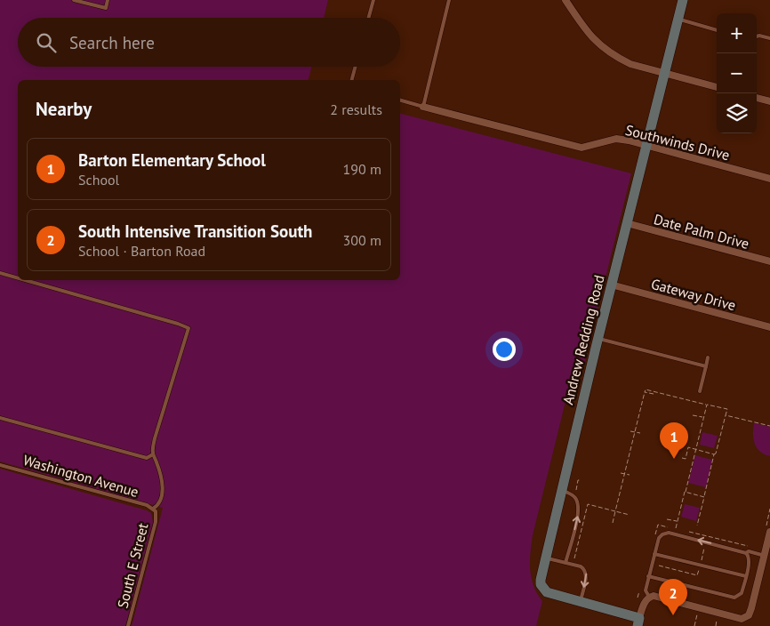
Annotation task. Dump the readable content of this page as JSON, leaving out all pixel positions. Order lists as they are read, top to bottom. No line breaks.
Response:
{"streets":{"street":["Southwinds Drive","Date Palm Drive","Gateway Drive","Andrew Redding Road"],"lane":["Washington Avenue","South E Street"]},"crossings":[["Southwinds Drive","Andrew Redding Road"],["Date Palm Drive","Andrew Redding Road"],["Gateway Drive","Andrew Redding Road"],["Washington Avenue","South E Street"]],"page":{"map_buttons":["+","−"],"search":"Search here","heading":["Nearby","2 results"],"list":[{"mark":"1","name":"Barton Elementary School","note":"School","value":"190 m"},{"mark":"2","name":"South Intensive Transition South","note":"School · Barton Road","value":"300 m"}],"pins":["1","2"]}}
